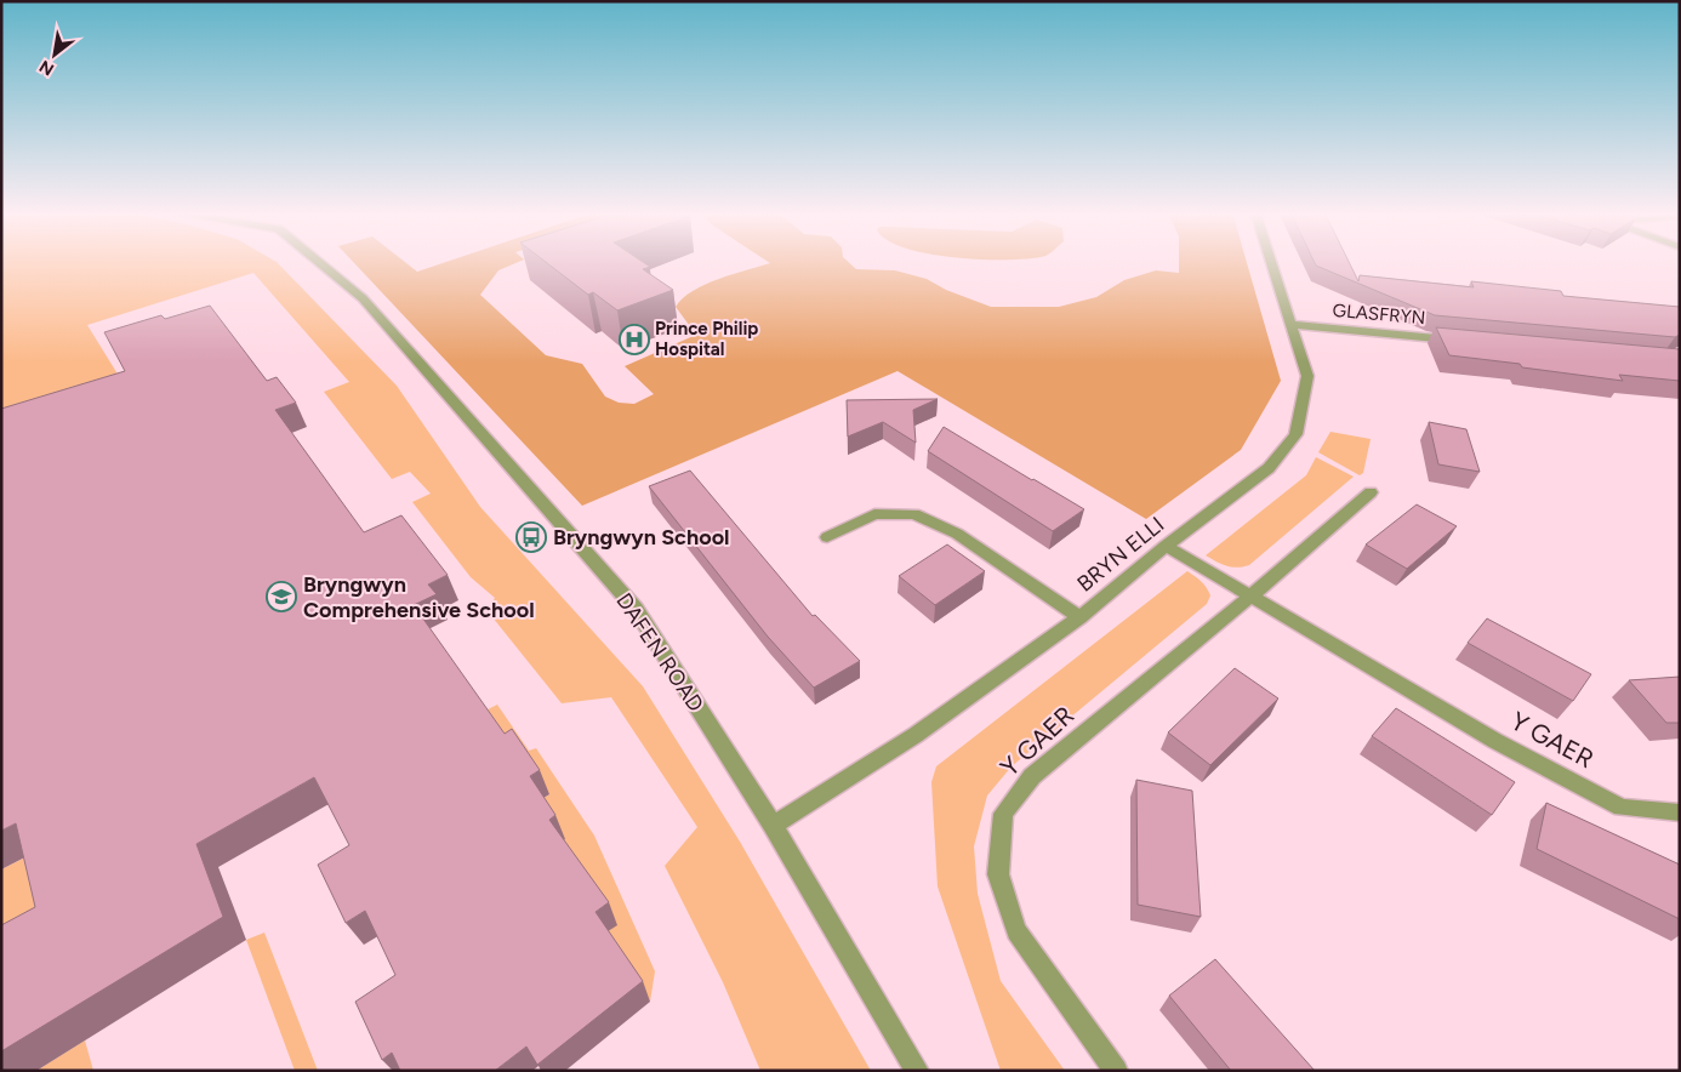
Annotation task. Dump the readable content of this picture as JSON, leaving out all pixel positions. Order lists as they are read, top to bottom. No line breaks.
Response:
{"streets":{"street":["GLASFRYN","BRYN ELLI","DAFEN ROAD","Y GAER"]},"crossings":[["GLASFRYN","BRYN ELLI"],["BRYN ELLI","DAFEN ROAD"],["BRYN ELLI","Y GAER"]],"places":{"hospital":["Prince Philip Hospital"],"bus stop":["Bryngwyn School"],"school or university":["Bryngwyn Comprehensive School"]},"north":"bottom left"}
